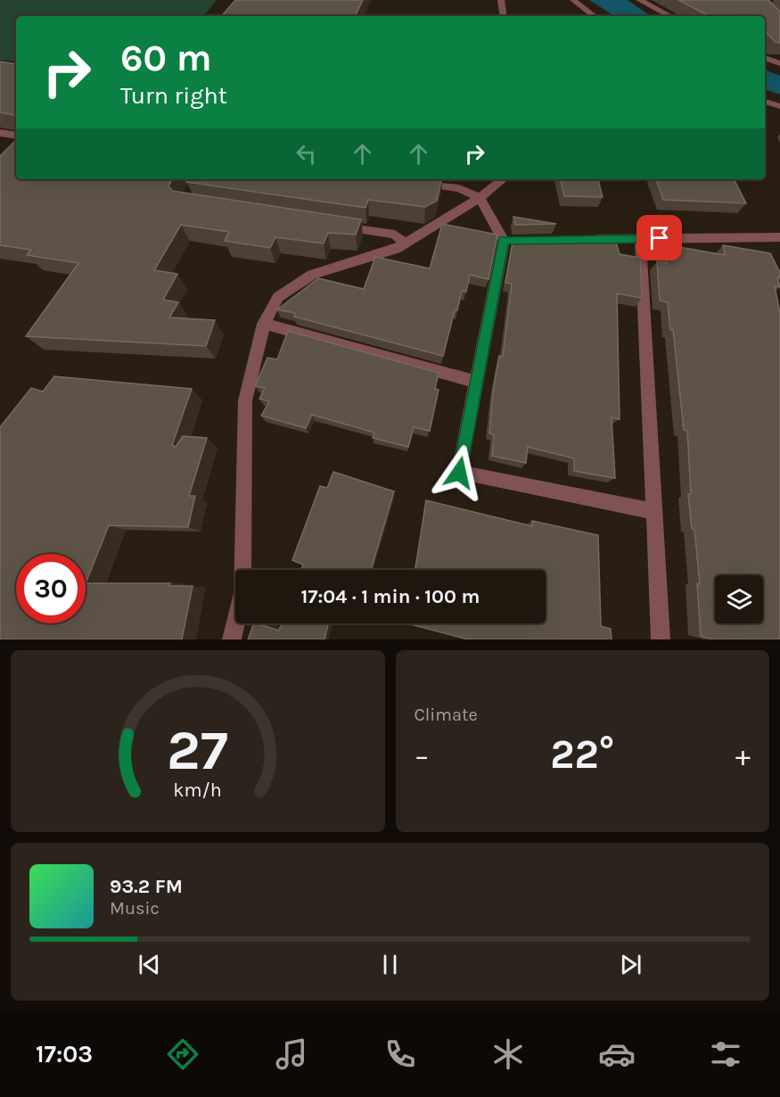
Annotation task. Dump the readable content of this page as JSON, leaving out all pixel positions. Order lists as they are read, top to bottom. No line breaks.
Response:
{"page":{"turn":["60 m","Turn right"],"limit":"30","trip":"17:04 · 1 min · 100 m","tile":"Climate","heat":["−","22°","+"],"song":["93.2 FM","Music"],"tabs":"17:03","gauge":["27","km/h"]}}
